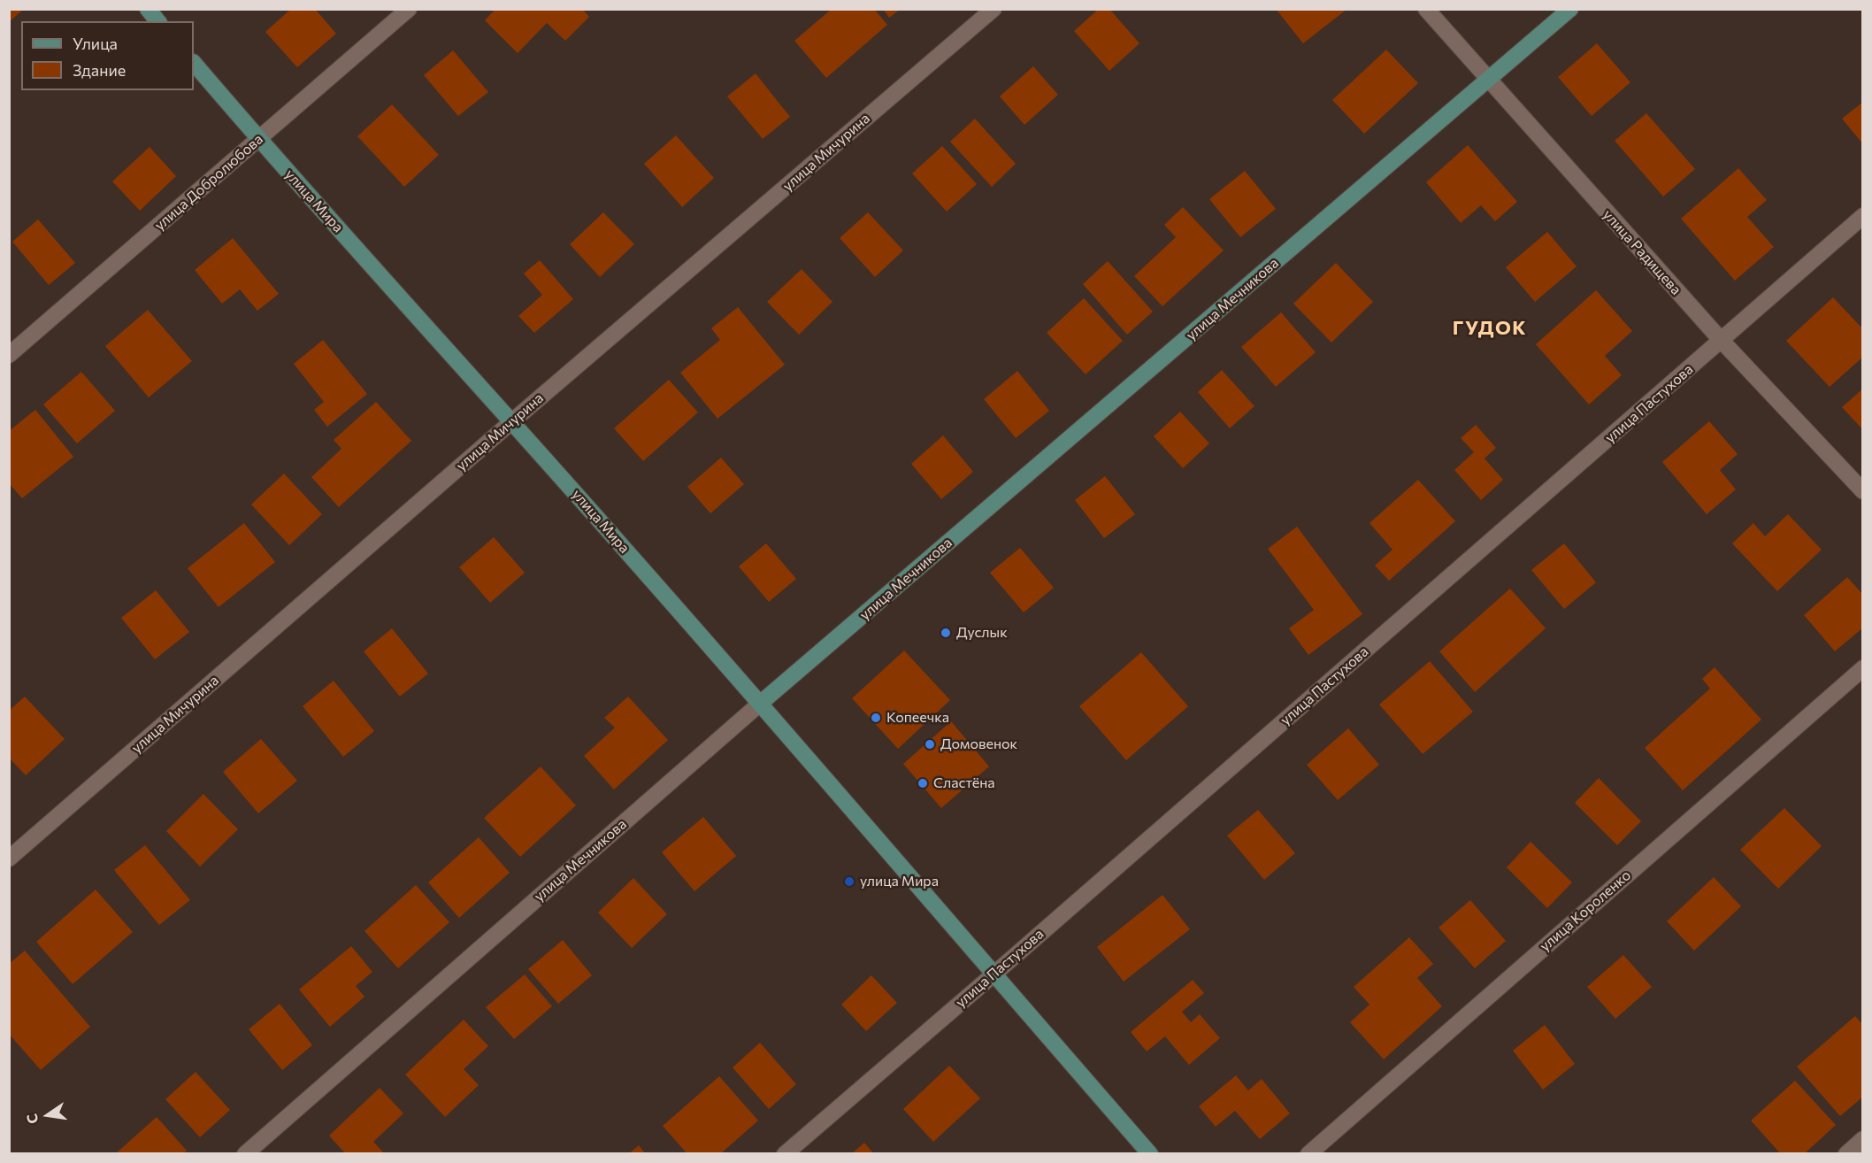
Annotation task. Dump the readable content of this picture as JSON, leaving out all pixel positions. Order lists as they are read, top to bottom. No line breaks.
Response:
{"streets":{"main road":["улица Мира","улица Мечникова"],"street":["улица Мичурина","улица Добролюбова","улица Радищева","улица Пастухова","улица Короленко"]},"crossings":[["улица Мичурина","улица Мира"],["улица Добролюбова","улица Мира"],["улица Мира","улица Мечникова"],["улица Мира","улица Пастухова"],["улица Радищева","улица Мечникова"],["улица Радищева","улица Пастухова"]],"districts":["ГУДОК"],"places":["Дуслык","Копеечка","Домовенок","Сластёна","улица Мира"],"legend":["Улица","Здание"],"north":"left"}
